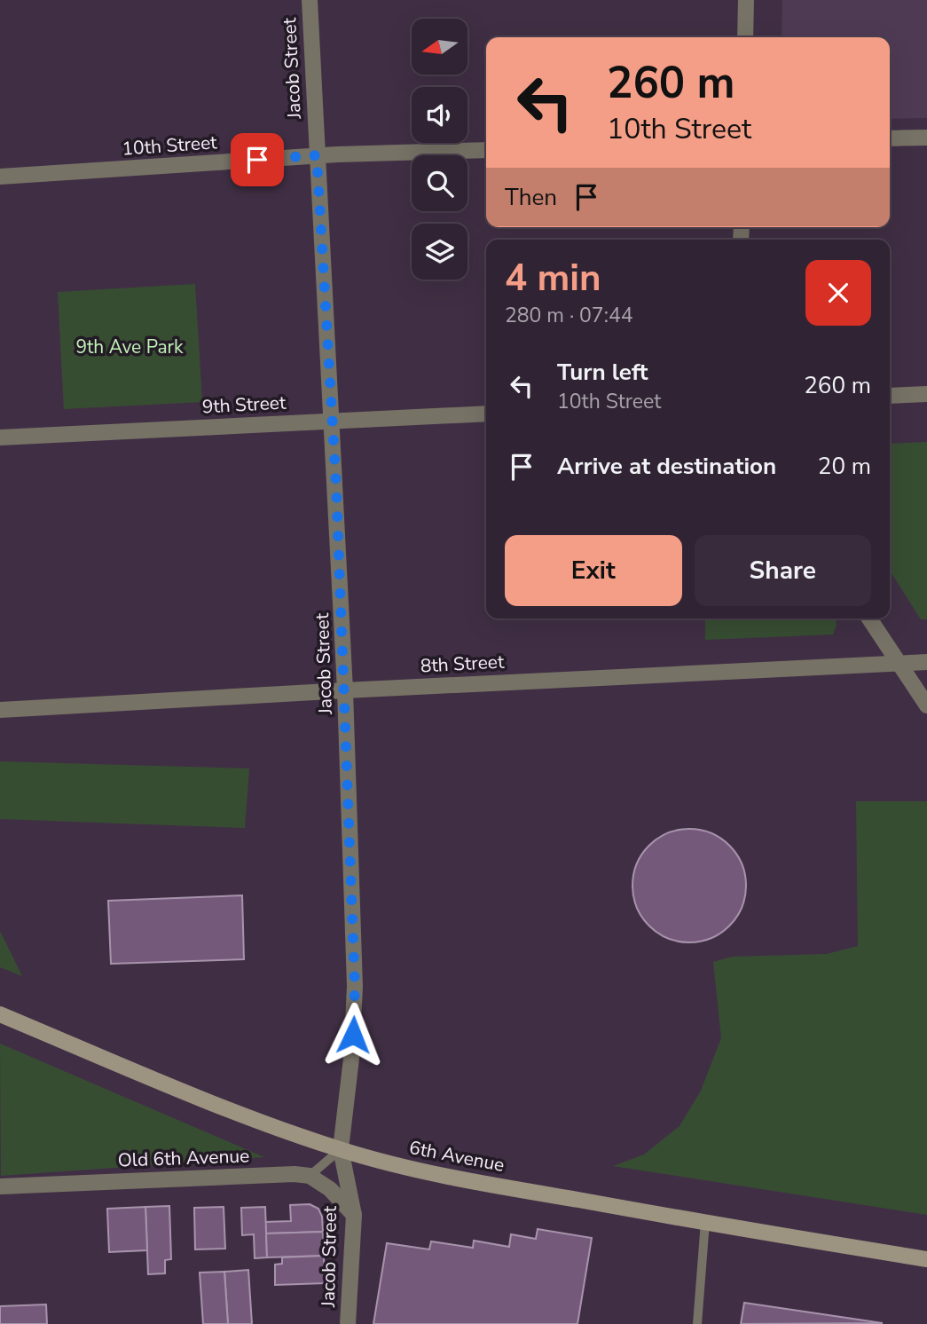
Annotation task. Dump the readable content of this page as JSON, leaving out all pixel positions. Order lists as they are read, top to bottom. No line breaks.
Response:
{"streets":{"main road":["6th Avenue"],"street":["Jacob Street","10th Street","9th Street","8th Street","Old 6th Avenue"]},"crossings":[["Jacob Street","10th Street"],["Jacob Street","9th Street"],["Jacob Street","8th Street"],["Jacob Street","6th Avenue"]],"parks":["9th Ave Park"],"north":"left","page":{"turn":["260 m","10th Street"],"then":"Then","heading":["4 min","280 m · 07:44"],"list":[{"name":"Turn left","note":"10th Street","value":"260 m"},{"name":"Arrive at destination","value":"20 m"}],"buttons":["Exit","Share"]}}
